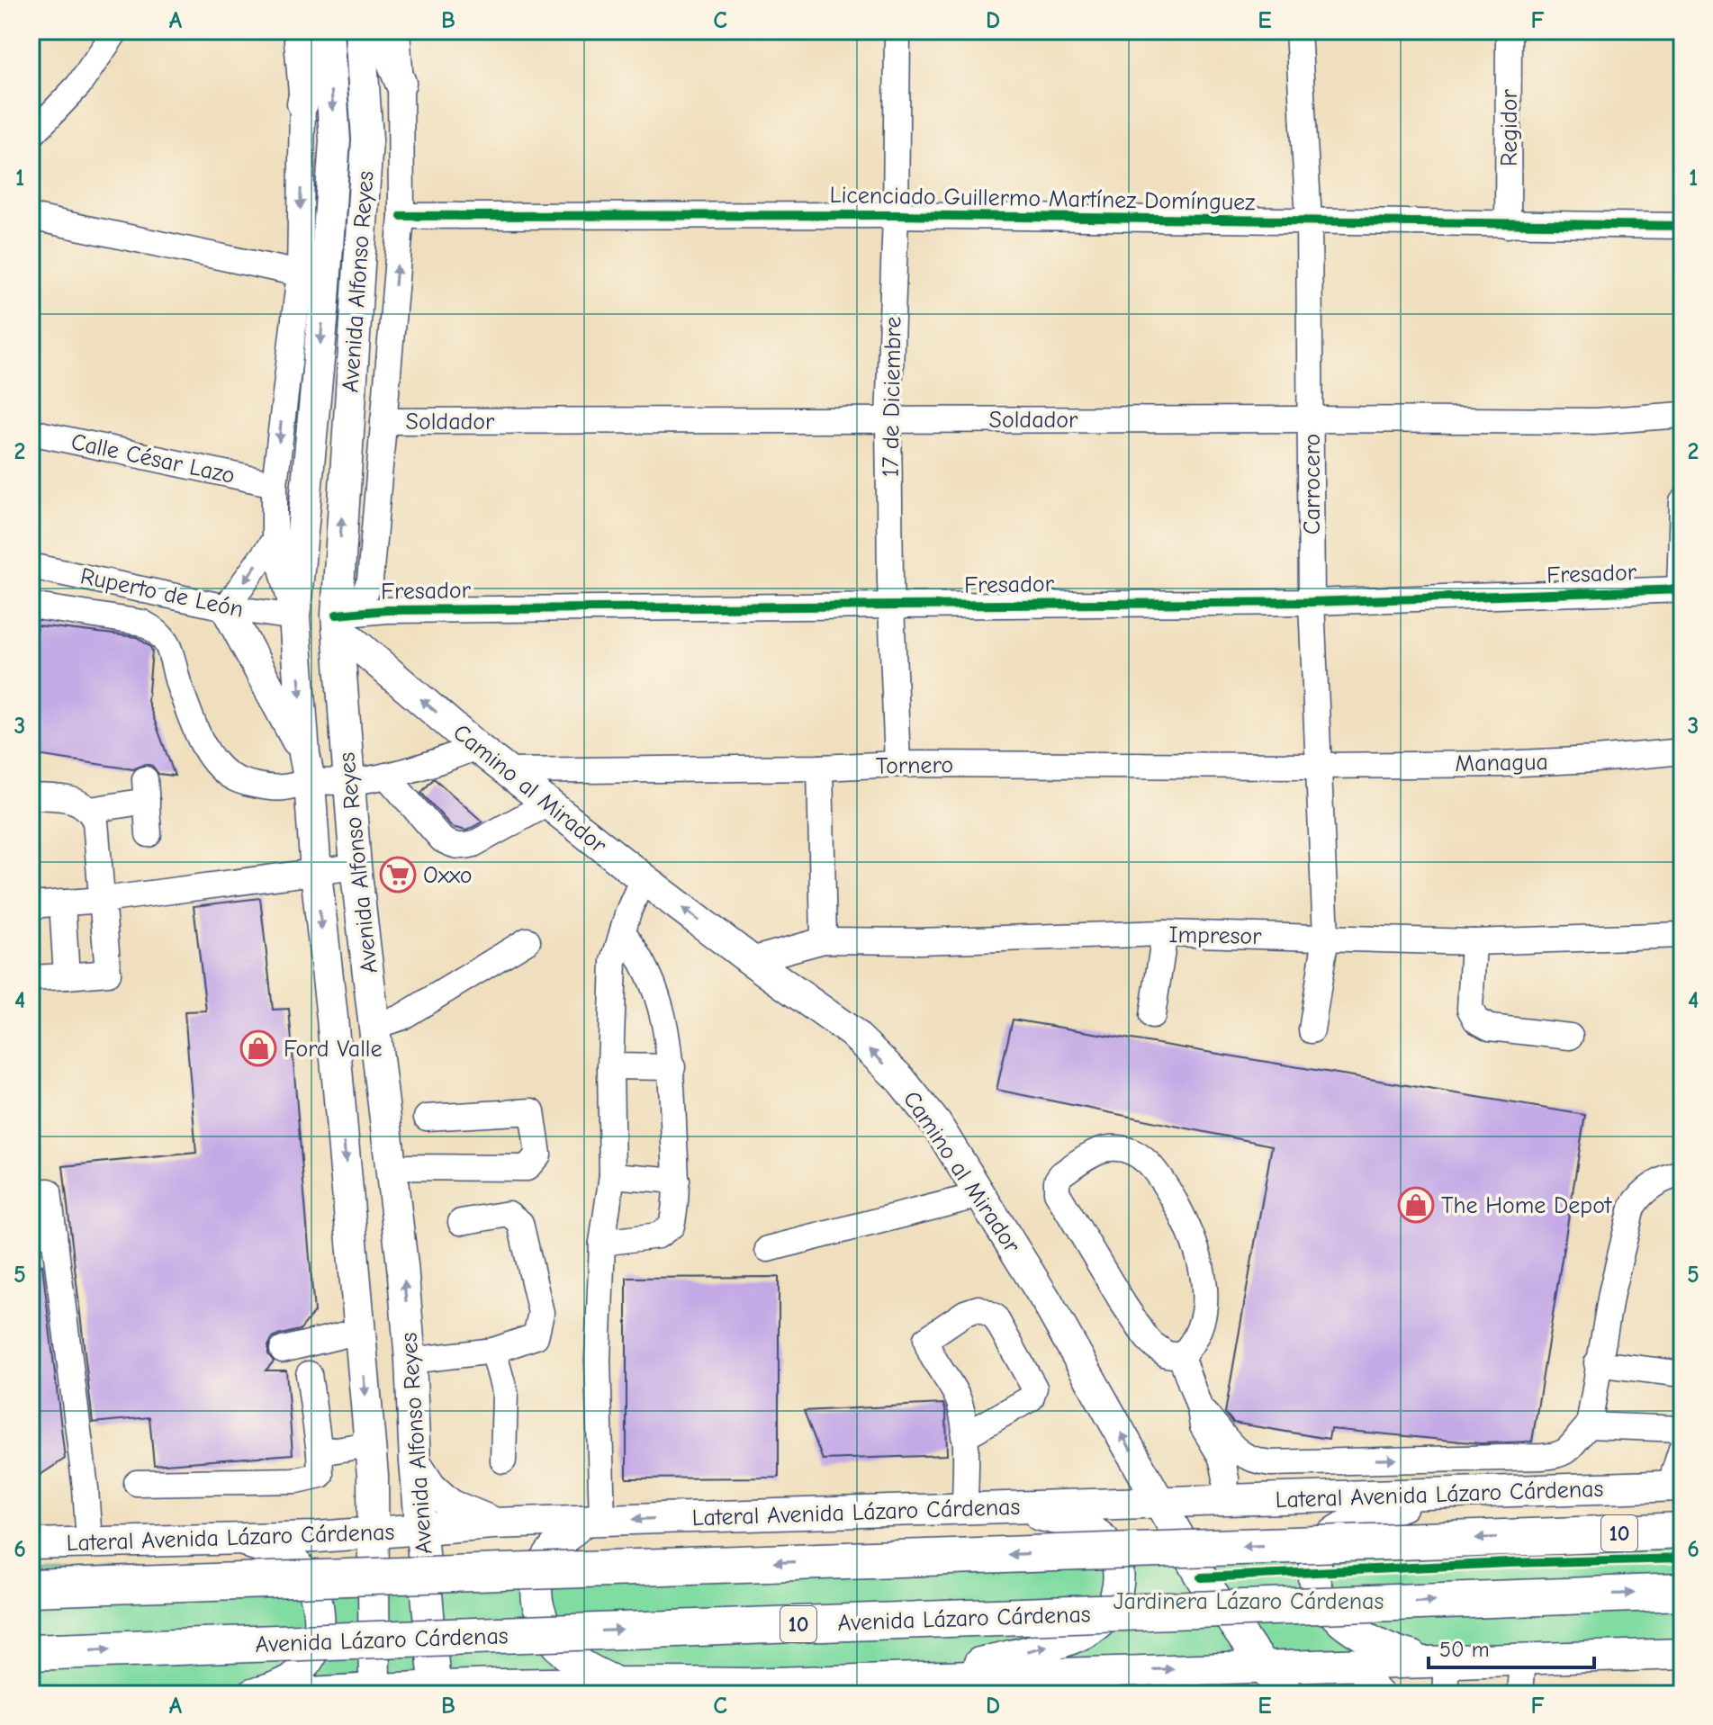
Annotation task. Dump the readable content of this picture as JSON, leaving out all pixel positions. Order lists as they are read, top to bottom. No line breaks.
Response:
{"streets":{"highway":["10","Avenida Lázaro Cárdenas"],"main road":["Avenida Alfonso Reyes","Camino al Mirador","Lateral Avenida Lázaro Cárdenas"],"street":["Regidor","Licenciado Guillermo Martínez Domínguez","17 de Diciembre","Soldador","Calle César Lazo","Carrocero","Fresador","Ruperto de León","Managua","Tornero","Impresor"]},"crossings":[["Regidor","Licenciado Guillermo Martínez Domínguez"],["Licenciado Guillermo Martínez Domínguez","17 de Diciembre"],["Licenciado Guillermo Martínez Domínguez","Carrocero"],["Avenida Alfonso Reyes","Fresador"],["Avenida Alfonso Reyes","Ruperto de León"],["Avenida Alfonso Reyes","Camino al Mirador"],["Avenida Alfonso Reyes","Lateral Avenida Lázaro Cárdenas"],["17 de Diciembre","Soldador"],["17 de Diciembre","Fresador"],["17 de Diciembre","Tornero"],["Soldador","Carrocero"],["Carrocero","Fresador"],["Carrocero","Managua"],["Carrocero","Tornero"],["Carrocero","Impresor"],["Fresador","Camino al Mirador"],["Managua","Tornero"],["Tornero","Camino al Mirador"],["Camino al Mirador","Impresor"],["Camino al Mirador","Lateral Avenida Lázaro Cárdenas"]],"one_way":["Camino al Mirador"],"parks":["Jardinera Lázaro Cárdenas"],"places":{"supermarket":["Oxxo"],"shop":["Ford Valle","The Home Depot"]},"scale_bar":"50 m","grid":{"columns":["A","B","C","D","E","F"],"rows":["1","2","3","4","5","6"]}}
